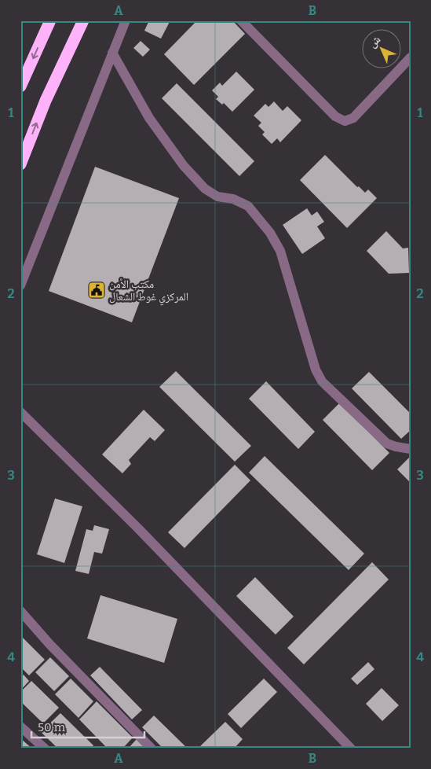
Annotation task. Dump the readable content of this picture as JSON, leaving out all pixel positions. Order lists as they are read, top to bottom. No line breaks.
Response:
{"places":{"public building":["مكتب الأمن المركزي غوط الشعال"]},"scale_bar":"50 m","north":"top left","grid":{"columns":["A","B"],"rows":["1","2","3","4"]}}
